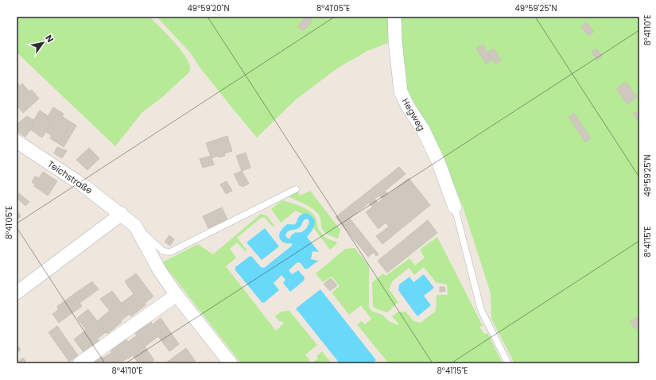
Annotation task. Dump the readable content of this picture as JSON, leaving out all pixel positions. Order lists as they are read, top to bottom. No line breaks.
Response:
{"streets":{"street":["Hegweg","Teichstraße"]},"north":"top right","coordinates":["49°59'20\"N","8°41'05\"E","49°59'25\"N","8°41'10\"E","8°41'15\"E"]}
